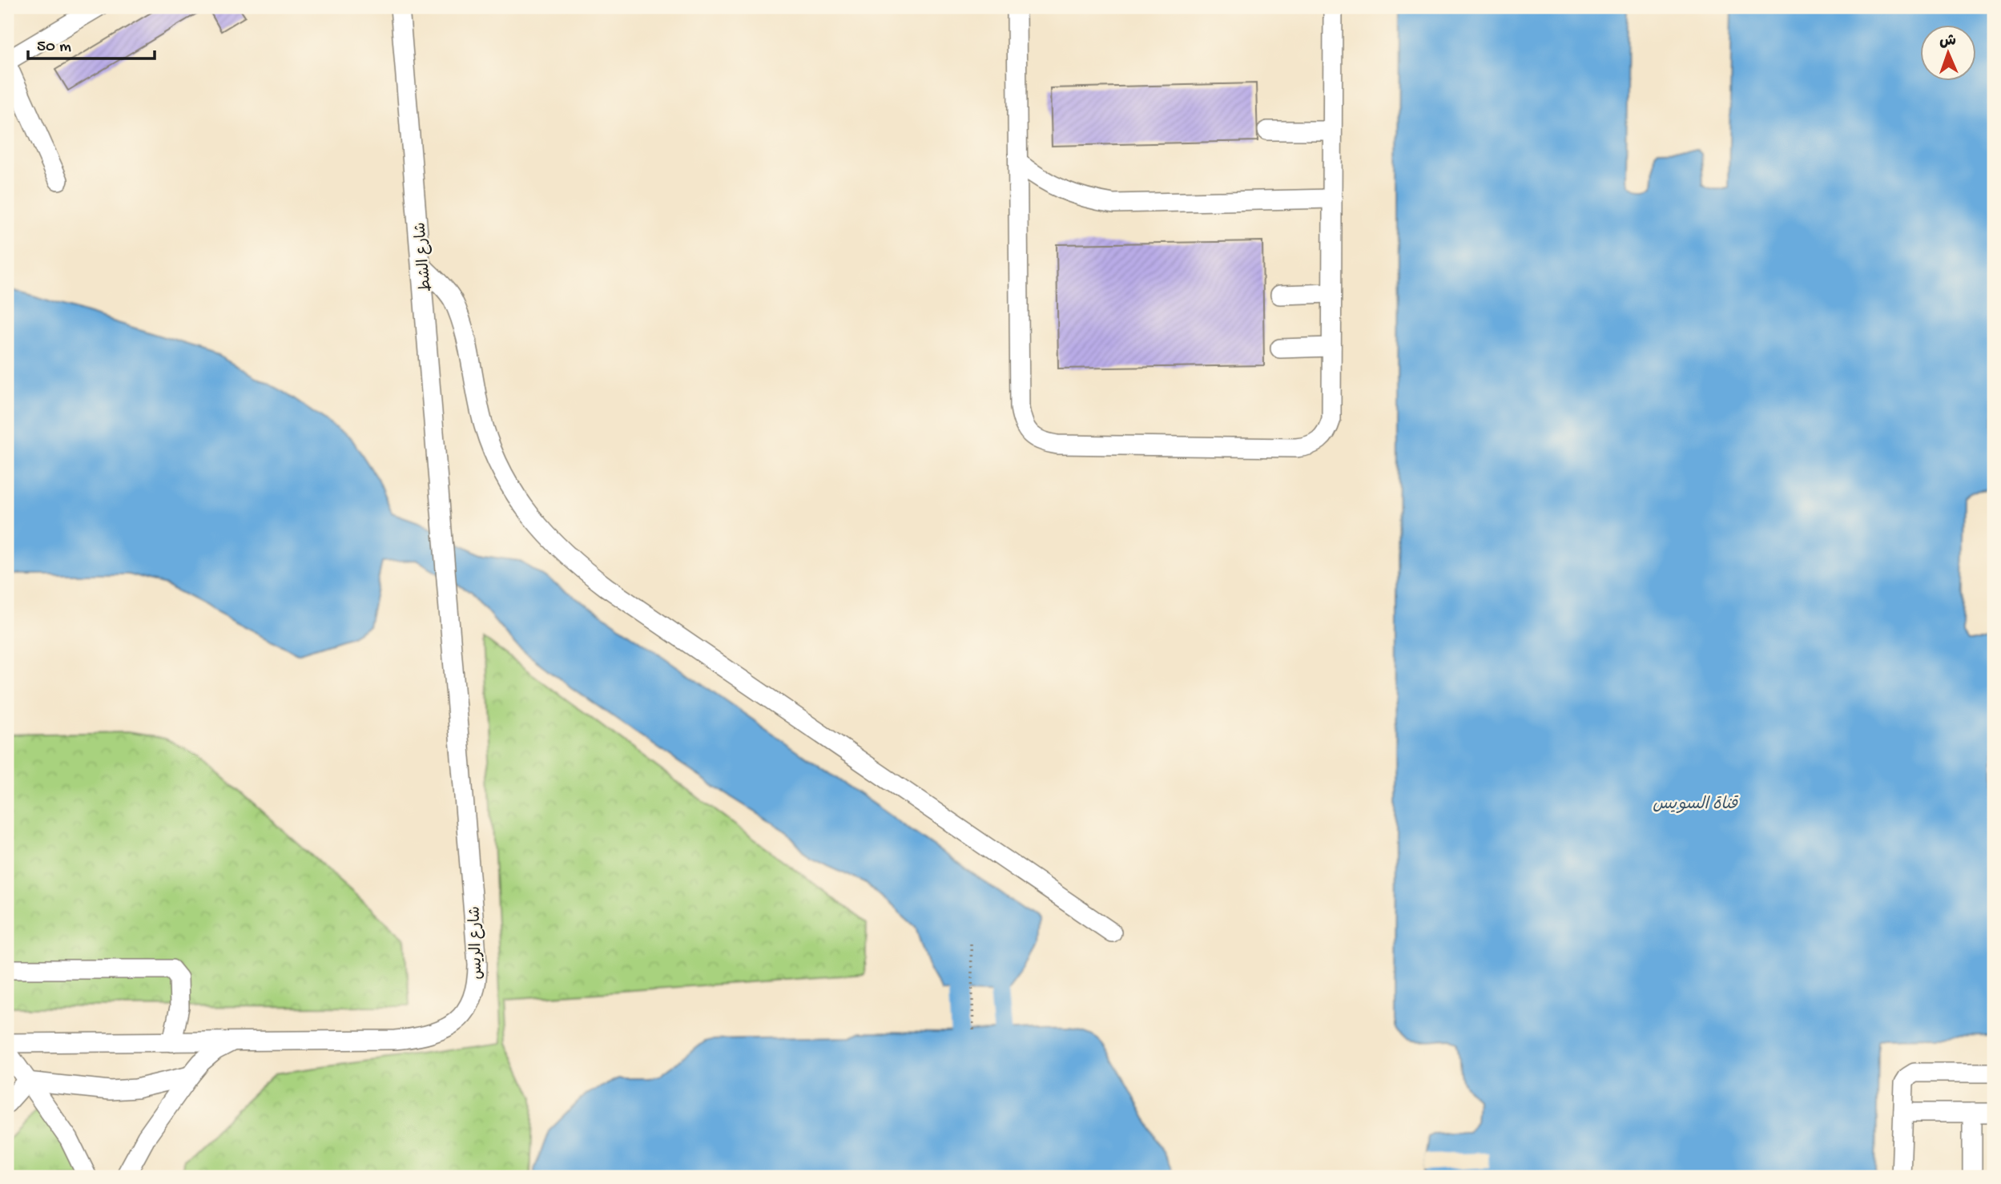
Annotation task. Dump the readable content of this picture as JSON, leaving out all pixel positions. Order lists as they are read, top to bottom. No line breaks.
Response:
{"streets":{"street":["شارع الشط","شارع الريس"]},"crossings":[["شارع الشط","شارع الريس"]],"water":["قناة السويس"],"scale_bar":"50 m","north":"top"}
